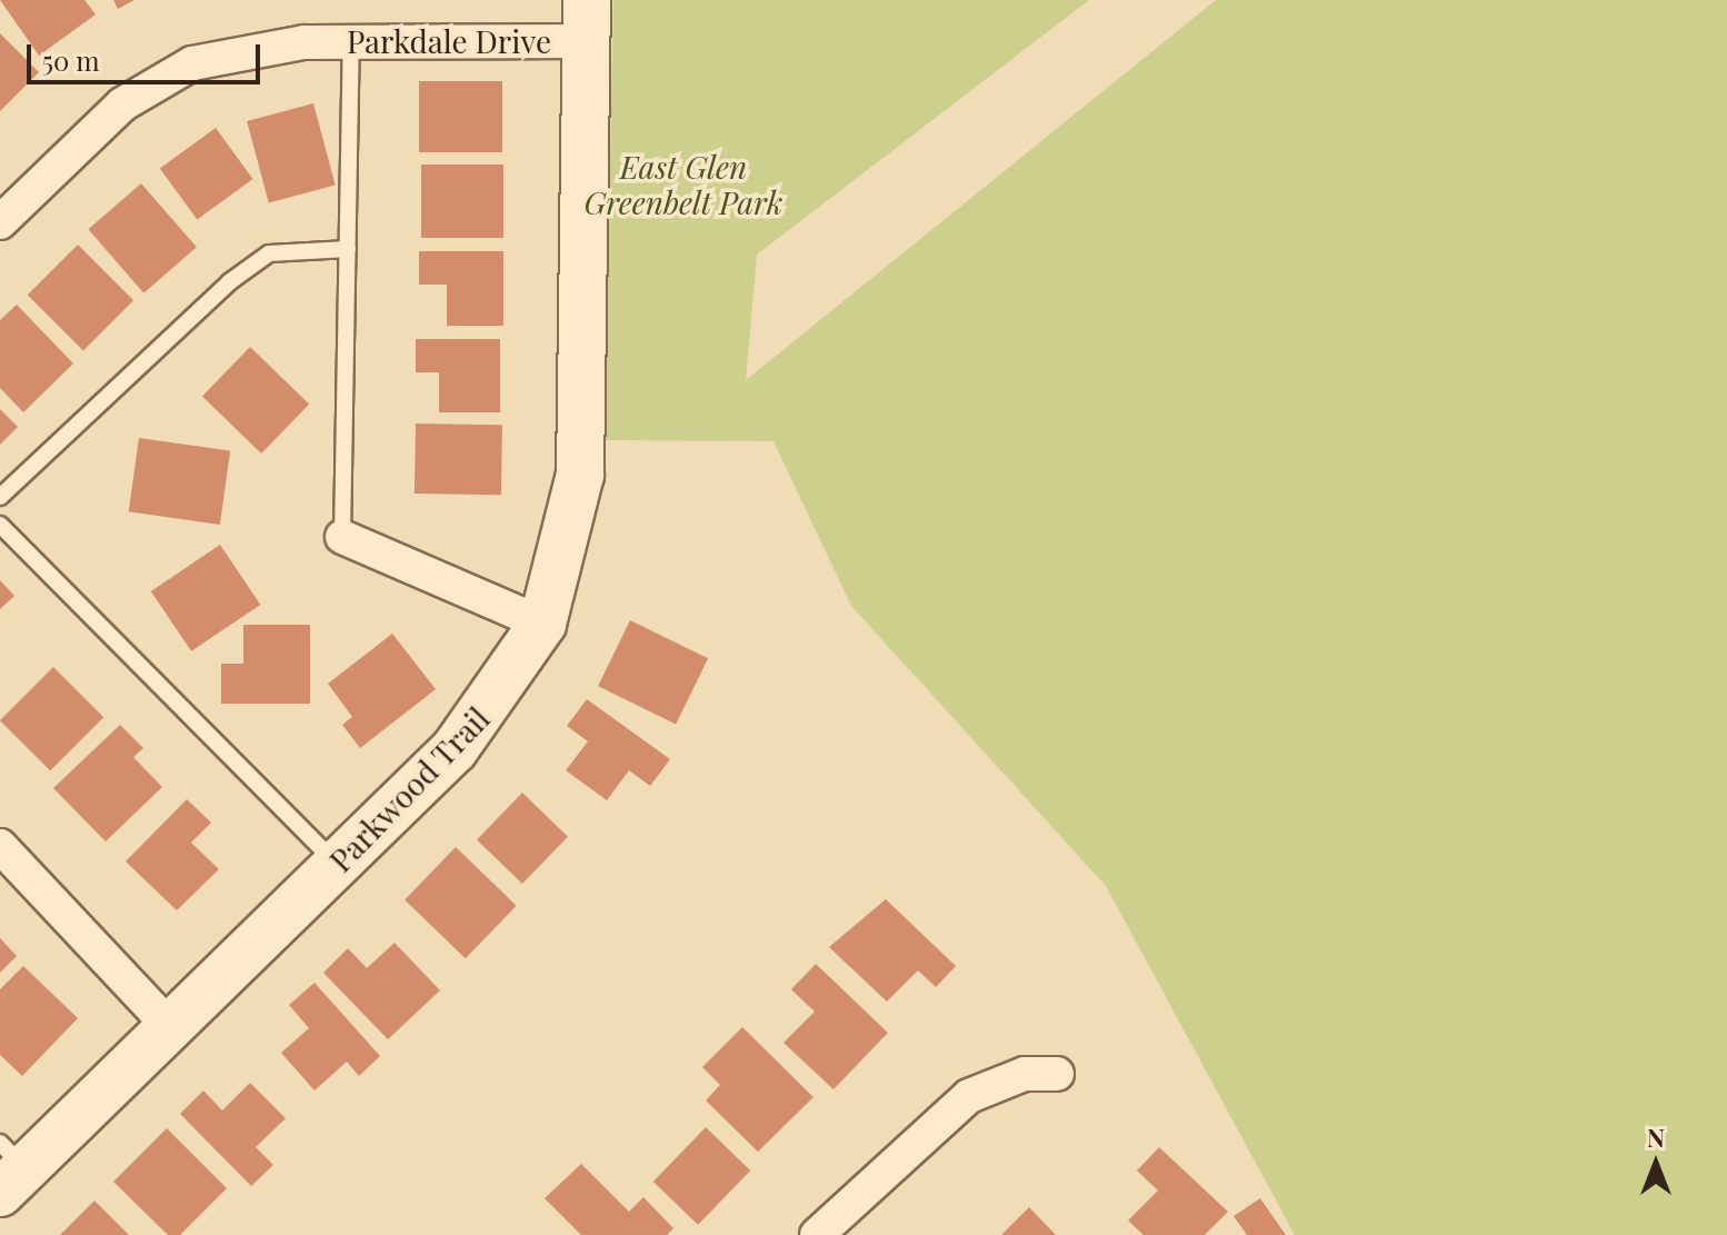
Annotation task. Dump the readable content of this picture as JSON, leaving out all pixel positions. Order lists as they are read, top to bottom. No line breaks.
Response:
{"streets":{"street":["Parkdale Drive","Parkwood Trail"]},"crossings":[["Parkdale Drive","Parkwood Trail"]],"parks":["East Glen Greenbelt Park"],"scale_bar":"50 m","north":"top"}
